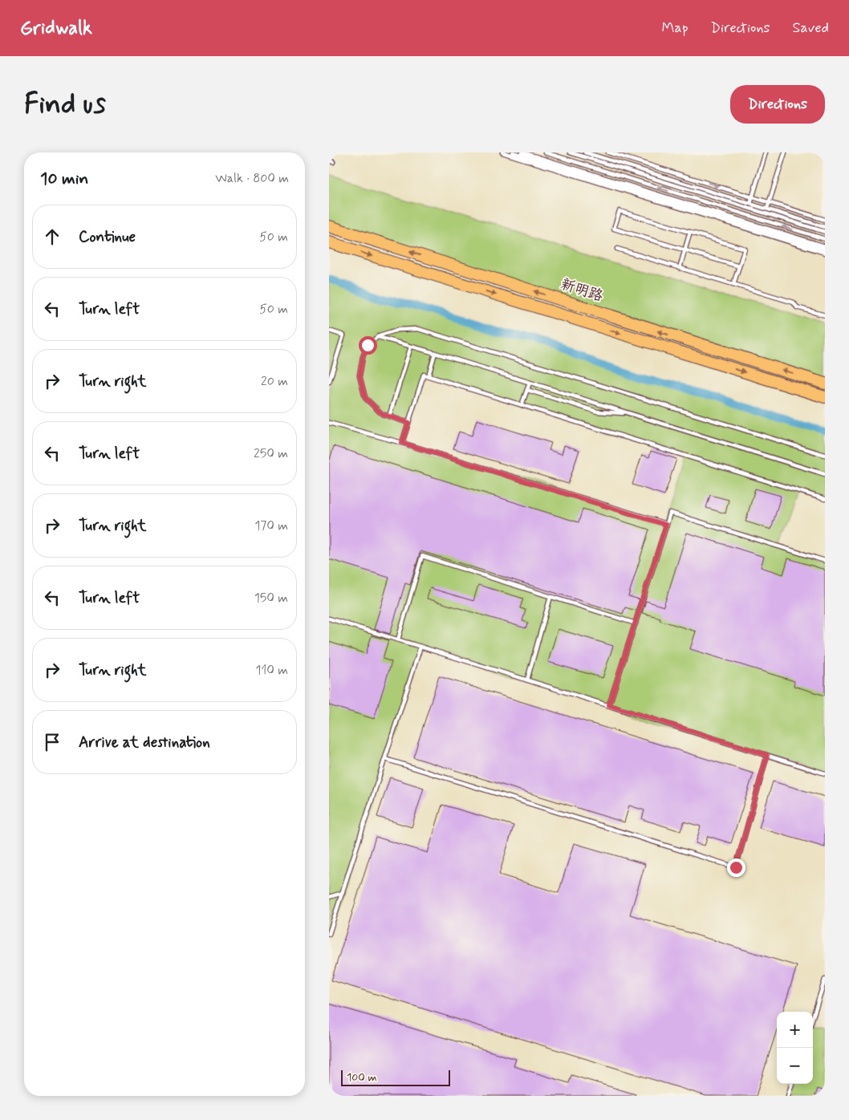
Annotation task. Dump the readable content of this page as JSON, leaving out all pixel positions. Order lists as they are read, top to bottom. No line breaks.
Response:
{"streets":{"main road":["新明路"]},"scale_bar":"100 m","page":{"header":"Gridwalk","nav":["Map","Directions","Saved"],"buttons":"Directions","title":"Find us","heading":["10 min","Walk · 800 m"],"list":[["Continue","50 m"],["Turn left","50 m"],["Turn right","20 m"],["Turn left","250 m"],["Turn right","170 m"],["Turn left","150 m"],["Turn right","110 m"],"Arrive at destination"],"map_buttons":["+","−"],"scale":"100 m"}}
